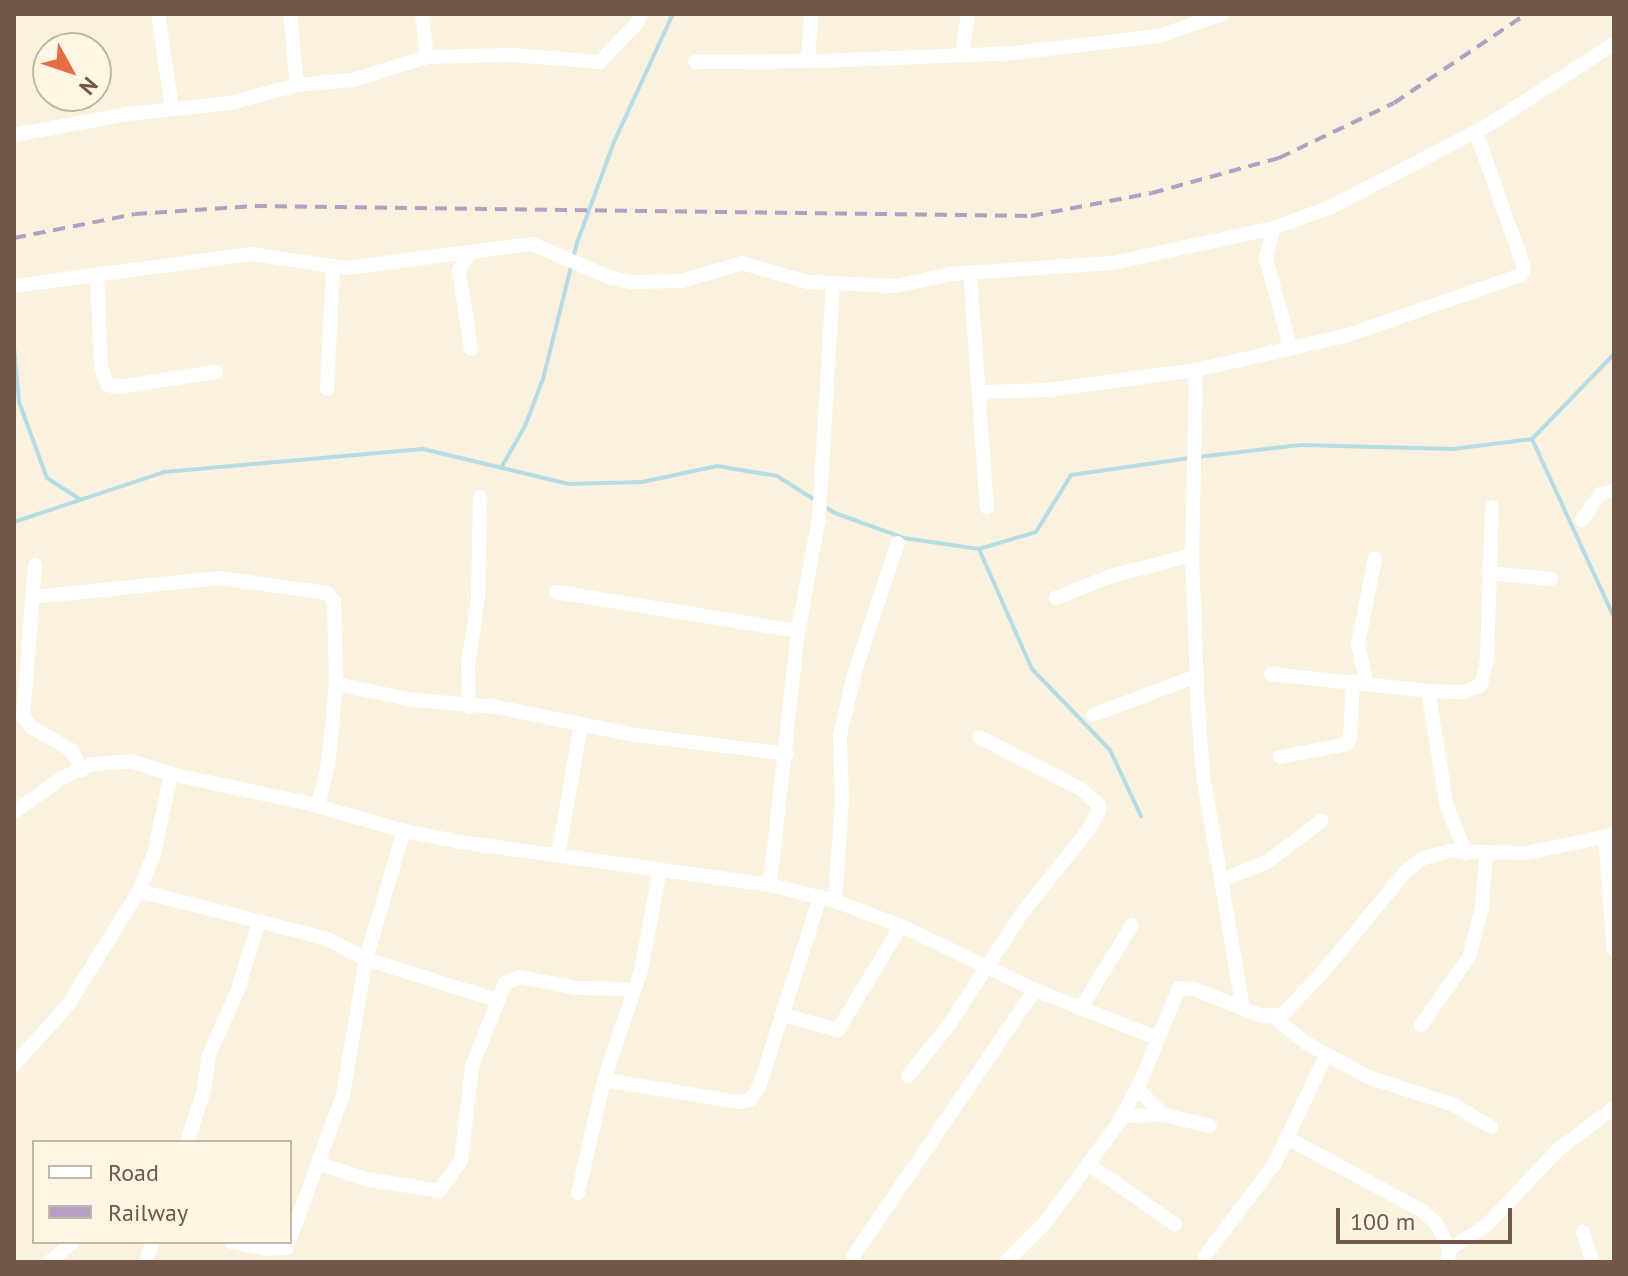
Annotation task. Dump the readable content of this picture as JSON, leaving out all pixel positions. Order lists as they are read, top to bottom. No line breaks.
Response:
{"legend":["Road","Railway"],"scale_bar":"100 m","north":"bottom right"}
